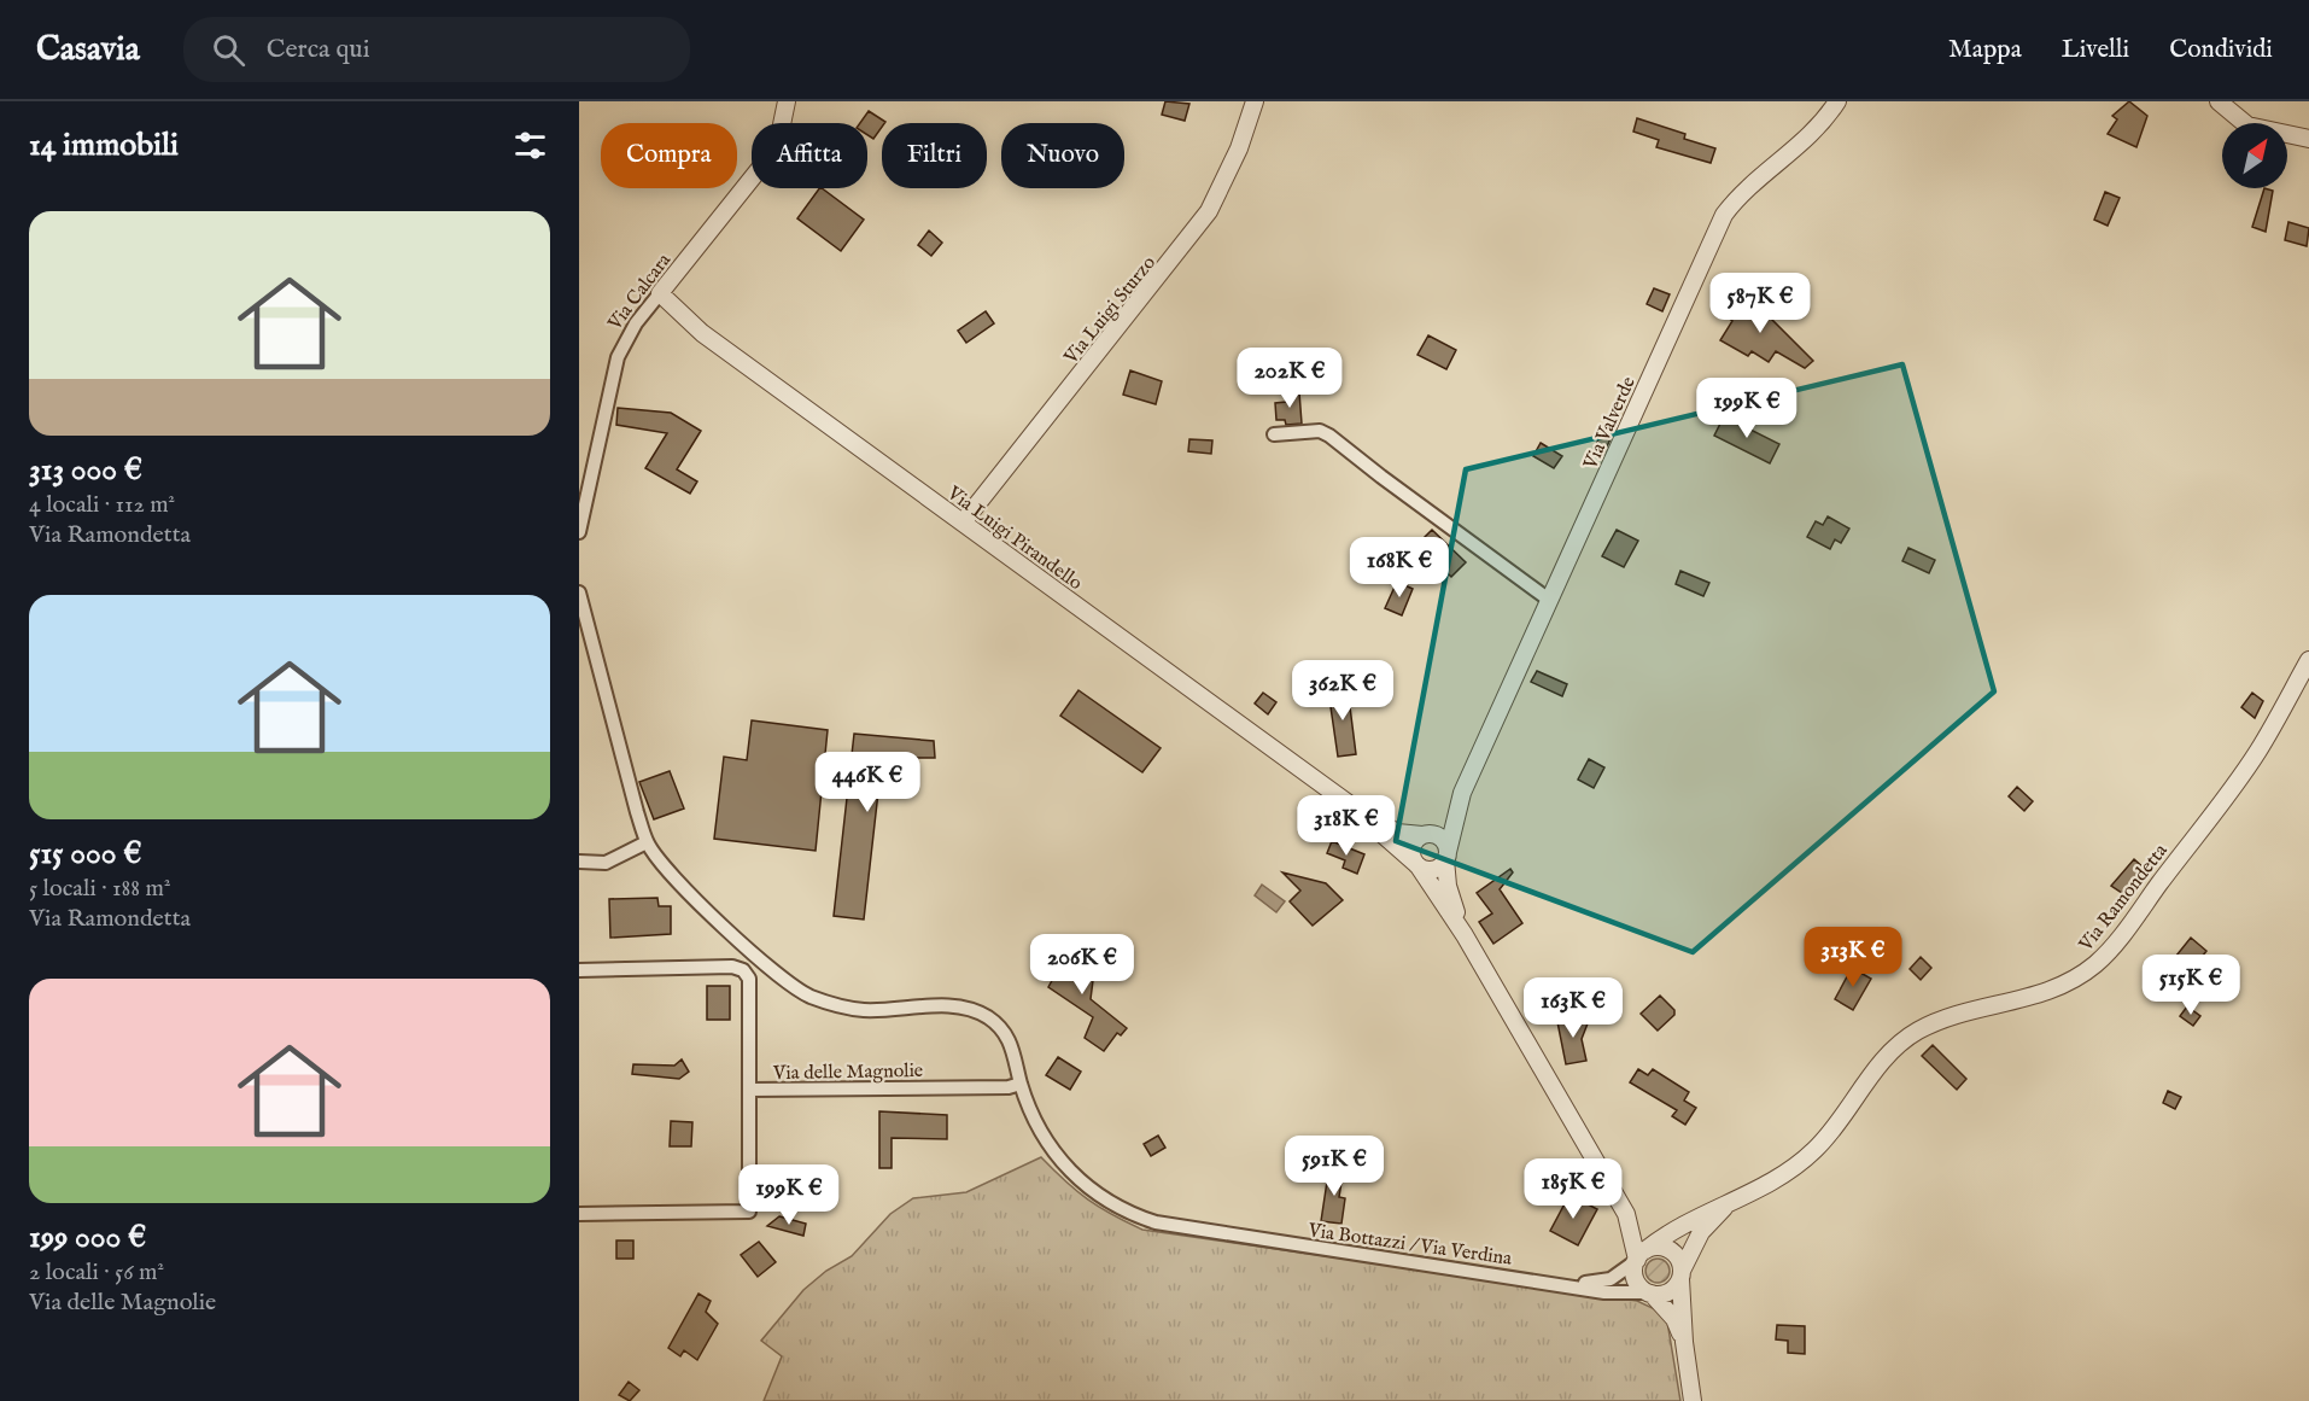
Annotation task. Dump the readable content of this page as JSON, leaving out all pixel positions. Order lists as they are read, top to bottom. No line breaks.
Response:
{"streets":{"street":["Via Calcara","Via Luigi Sturzo","Via Valverde","Via Luigi Pirandello","Via Ramondetta","Via delle Magnolie","Via Bottazzi / Via Verdina"]},"crossings":[["Via Calcara","Via Luigi Pirandello"],["Via Luigi Sturzo","Via Luigi Pirandello"],["Via delle Magnolie","Via Bottazzi / Via Verdina"]],"north":"top right","page":{"header":"Casavia","search":"Cerca qui","nav":["Mappa","Livelli","Condividi"],"heading":"14 immobili","chip":["Compra","Affitta","Filtri","Nuovo"],"list":[{"name":"313 000 €","note":"4 locali · 112 m² · Via Ramondetta"},{"name":"515 000 €","note":"5 locali · 188 m² · Via Ramondetta"},{"name":"199 000 €","note":"2 locali · 56 m² · Via delle Magnolie"}],"price":["587K €","202K €","199K €","168K €","362K €","446K €","318K €","313K €","206K €","515K €","163K €","591K €","185K €","199K €"]}}
